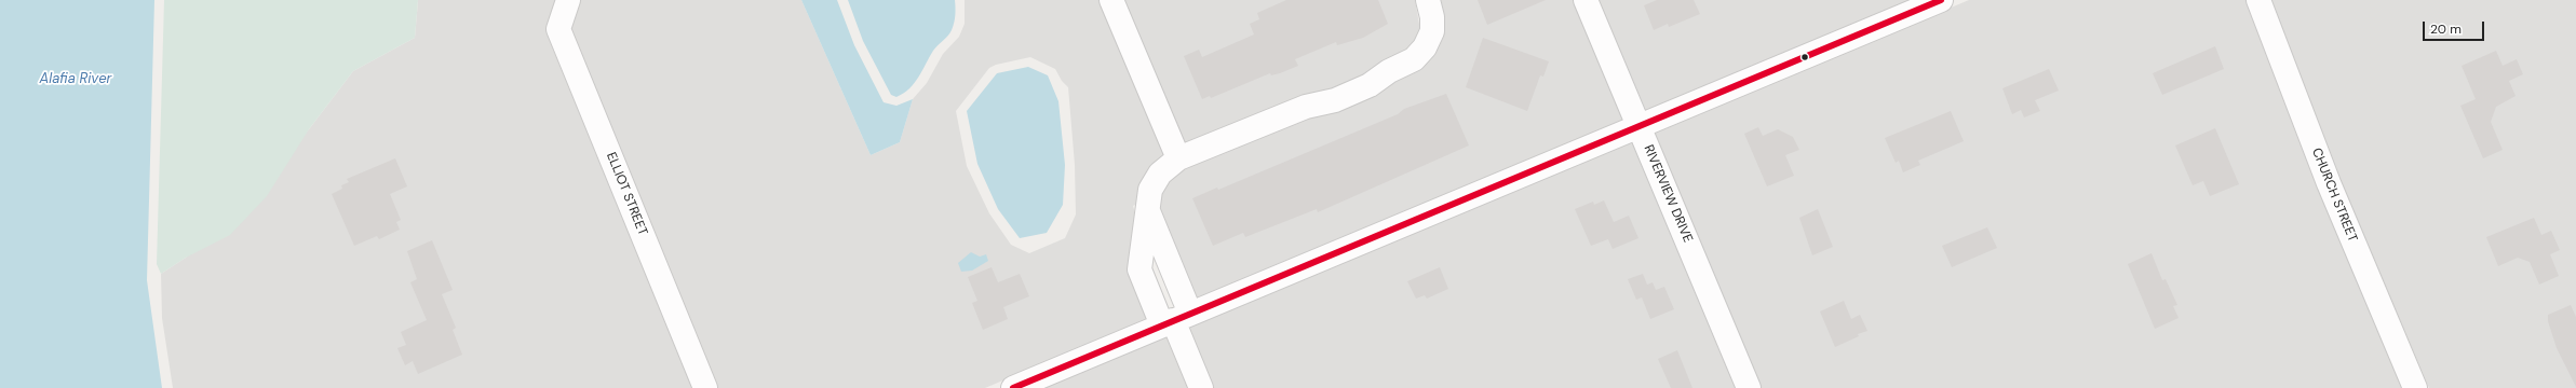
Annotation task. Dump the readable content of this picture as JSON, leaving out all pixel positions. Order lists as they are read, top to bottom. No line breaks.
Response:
{"streets":{"street":["ELLIOT STREET","RIVERVIEW DRIVE","CHURCH STREET"]},"water":["Alafia River"],"scale_bar":"20 m"}
